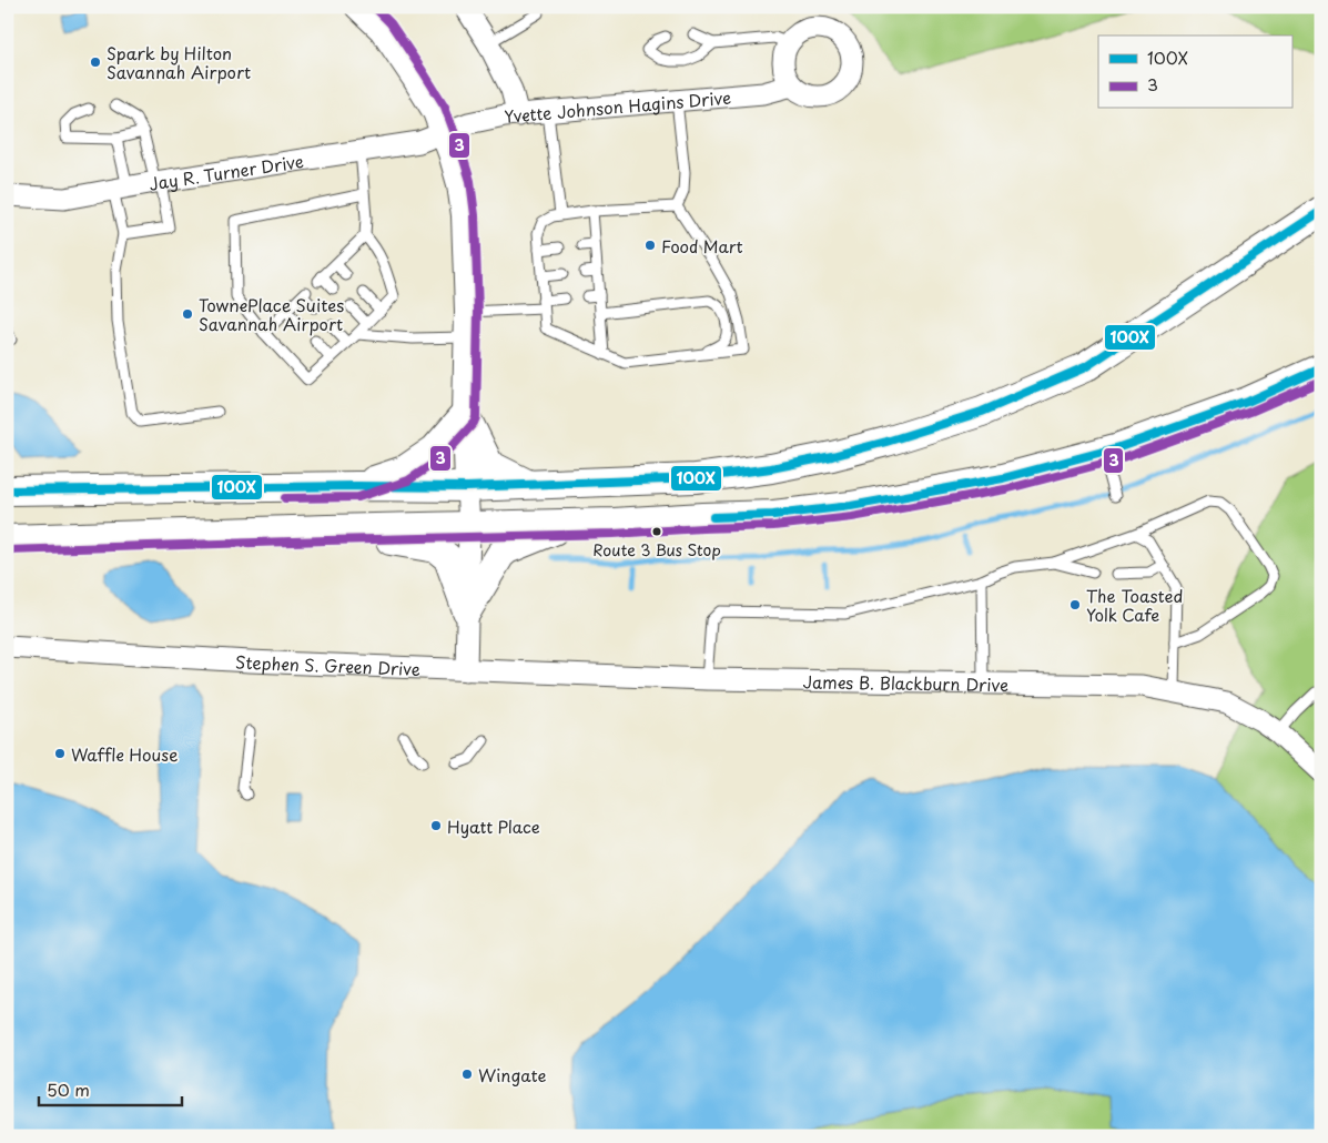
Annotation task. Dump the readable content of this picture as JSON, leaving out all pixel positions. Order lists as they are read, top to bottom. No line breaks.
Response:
{"streets":{"street":["Yvette Johnson Hagins Drive","Jay R. Turner Drive","Stephen S. Green Drive","James B. Blackburn Drive"]},"crossings":[["Yvette Johnson Hagins Drive","Jay R. Turner Drive"],["Stephen S. Green Drive","James B. Blackburn Drive"]],"places":["Spark by Hilton Savannah Airport","Food Mart","TownePlace Suites Savannah Airport","Route 3 Bus Stop","The Toasted Yolk Cafe","Waffle House","Hyatt Place","Wingate"],"lines":["transit line 3","transit line 100X"],"legend":["100X","3"],"scale_bar":"50 m"}
